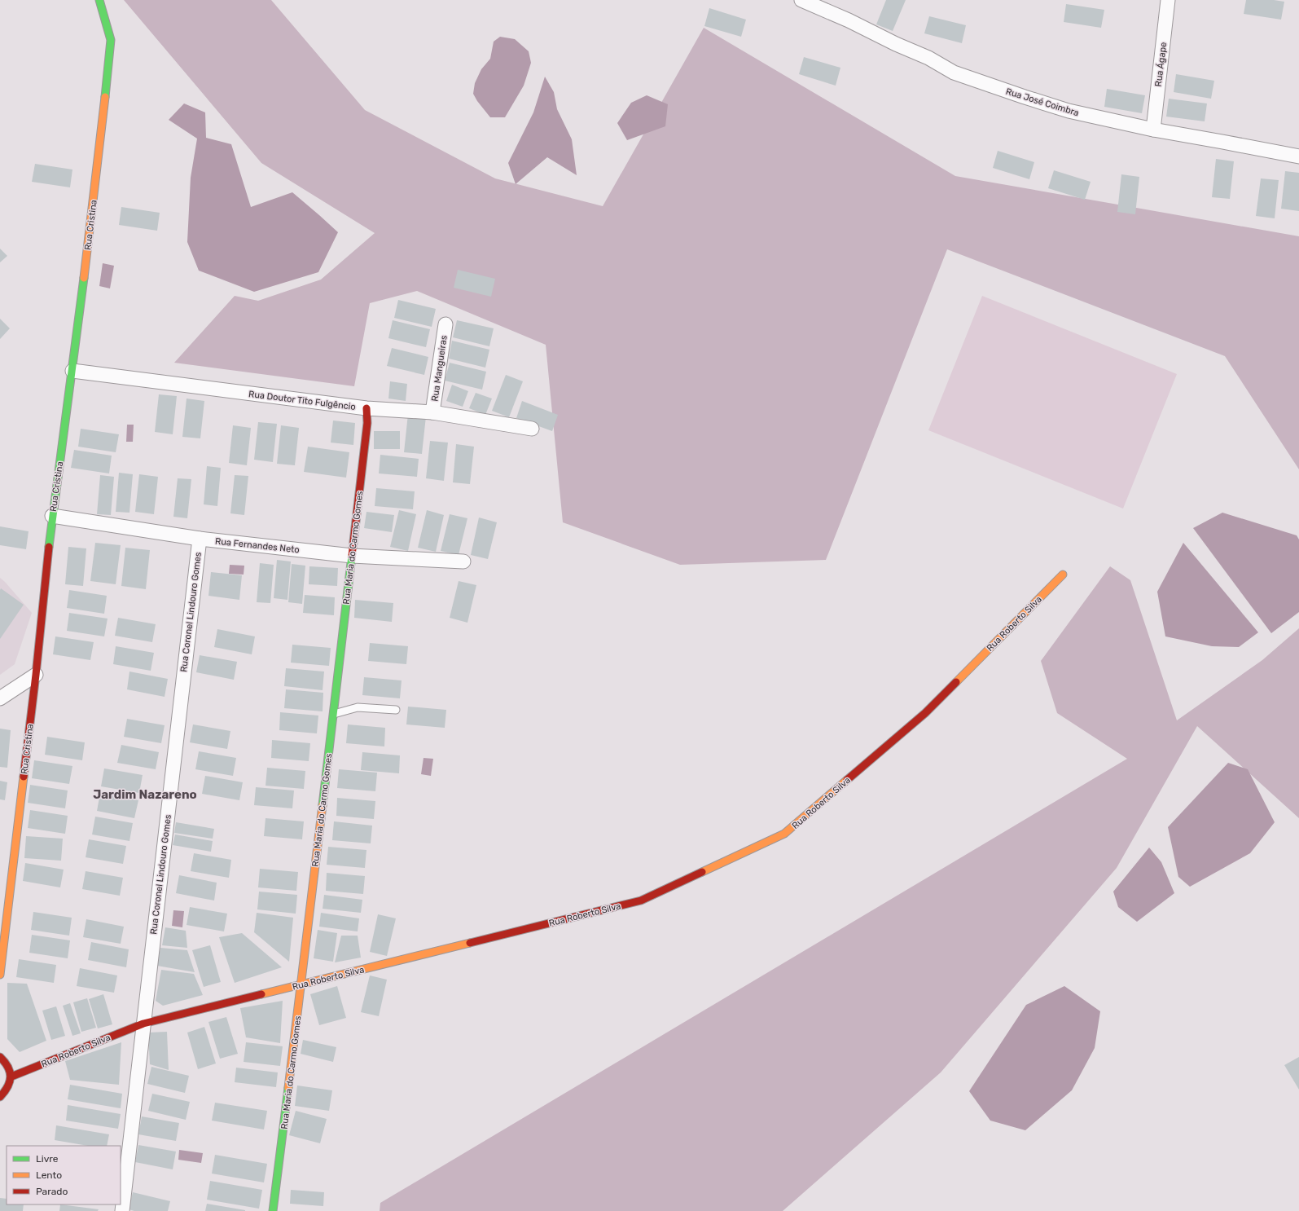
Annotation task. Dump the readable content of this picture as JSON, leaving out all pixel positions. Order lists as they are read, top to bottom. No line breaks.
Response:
{"streets":{"street":["Rua Ágape","Rua José Coimbra","Rua Cristina","Rua Mangueiras","Rua Doutor Tito Fulgêncio","Rua Fernandes Neto","Rua Maria do Carmo Gomes","Rua Coronel Lindouro Gomes","Rua Roberto Silva"]},"crossings":[["Rua Ágape","Rua José Coimbra"],["Rua Cristina","Rua Doutor Tito Fulgêncio"],["Rua Cristina","Rua Fernandes Neto"],["Rua Mangueiras","Rua Doutor Tito Fulgêncio"],["Rua Doutor Tito Fulgêncio","Rua Maria do Carmo Gomes"],["Rua Fernandes Neto","Rua Maria do Carmo Gomes"],["Rua Fernandes Neto","Rua Coronel Lindouro Gomes"],["Rua Maria do Carmo Gomes","Rua Roberto Silva"],["Rua Coronel Lindouro Gomes","Rua Roberto Silva"]],"districts":["Jardim Nazareno"],"legend":["Livre","Lento","Parado"]}
